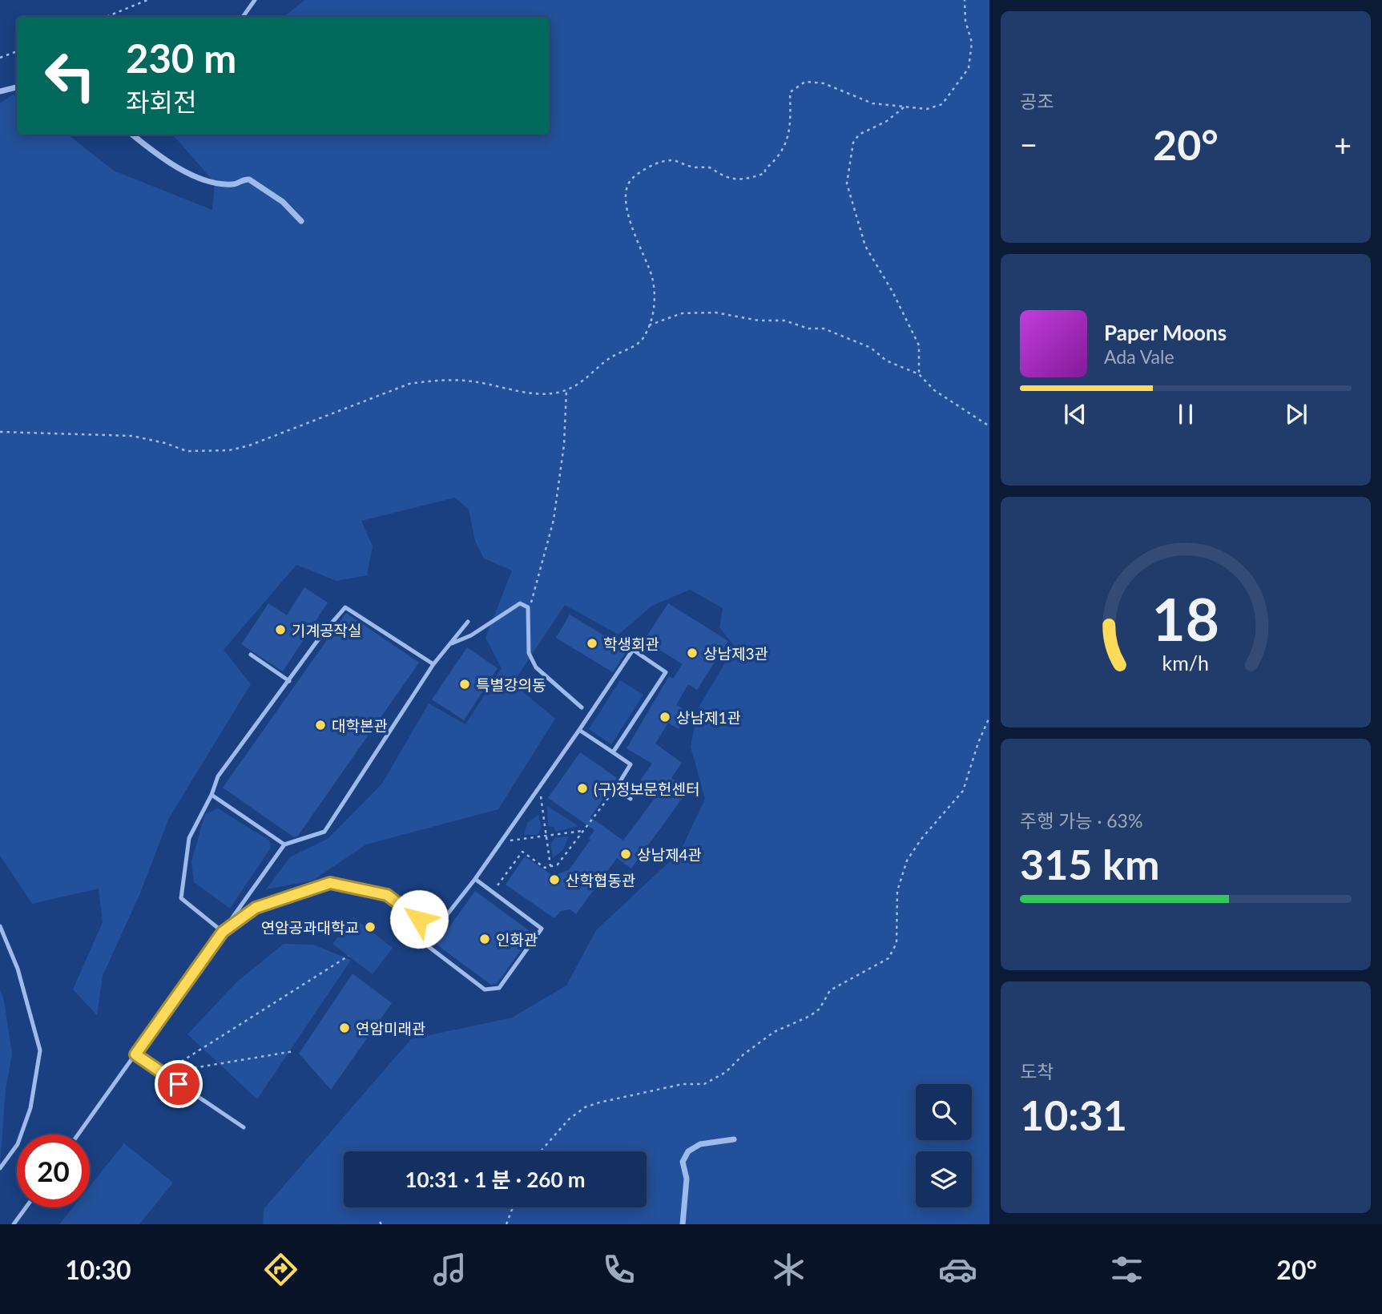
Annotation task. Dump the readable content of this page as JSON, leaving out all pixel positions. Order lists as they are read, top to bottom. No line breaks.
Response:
{"places":["기계공작실","학생회관","상남제3관","특별강의동","상남제1관","대학본관","(구)정보문헌센터","상남제4관","산학협동관","연암공과대학교","인화관","연암미래관"],"page":{"tile":["공조",["주행 가능 · 63%","315 km"],["도착","10:31"]],"turn":["230 m","좌회전"],"heat":["−","20°","+"],"song":["Paper Moons","Ada Vale"],"limit":"20","trip":"10:31 · 1 분 · 260 m","tabs":["10:30","20°"],"gauge":["18","km/h"]}}
